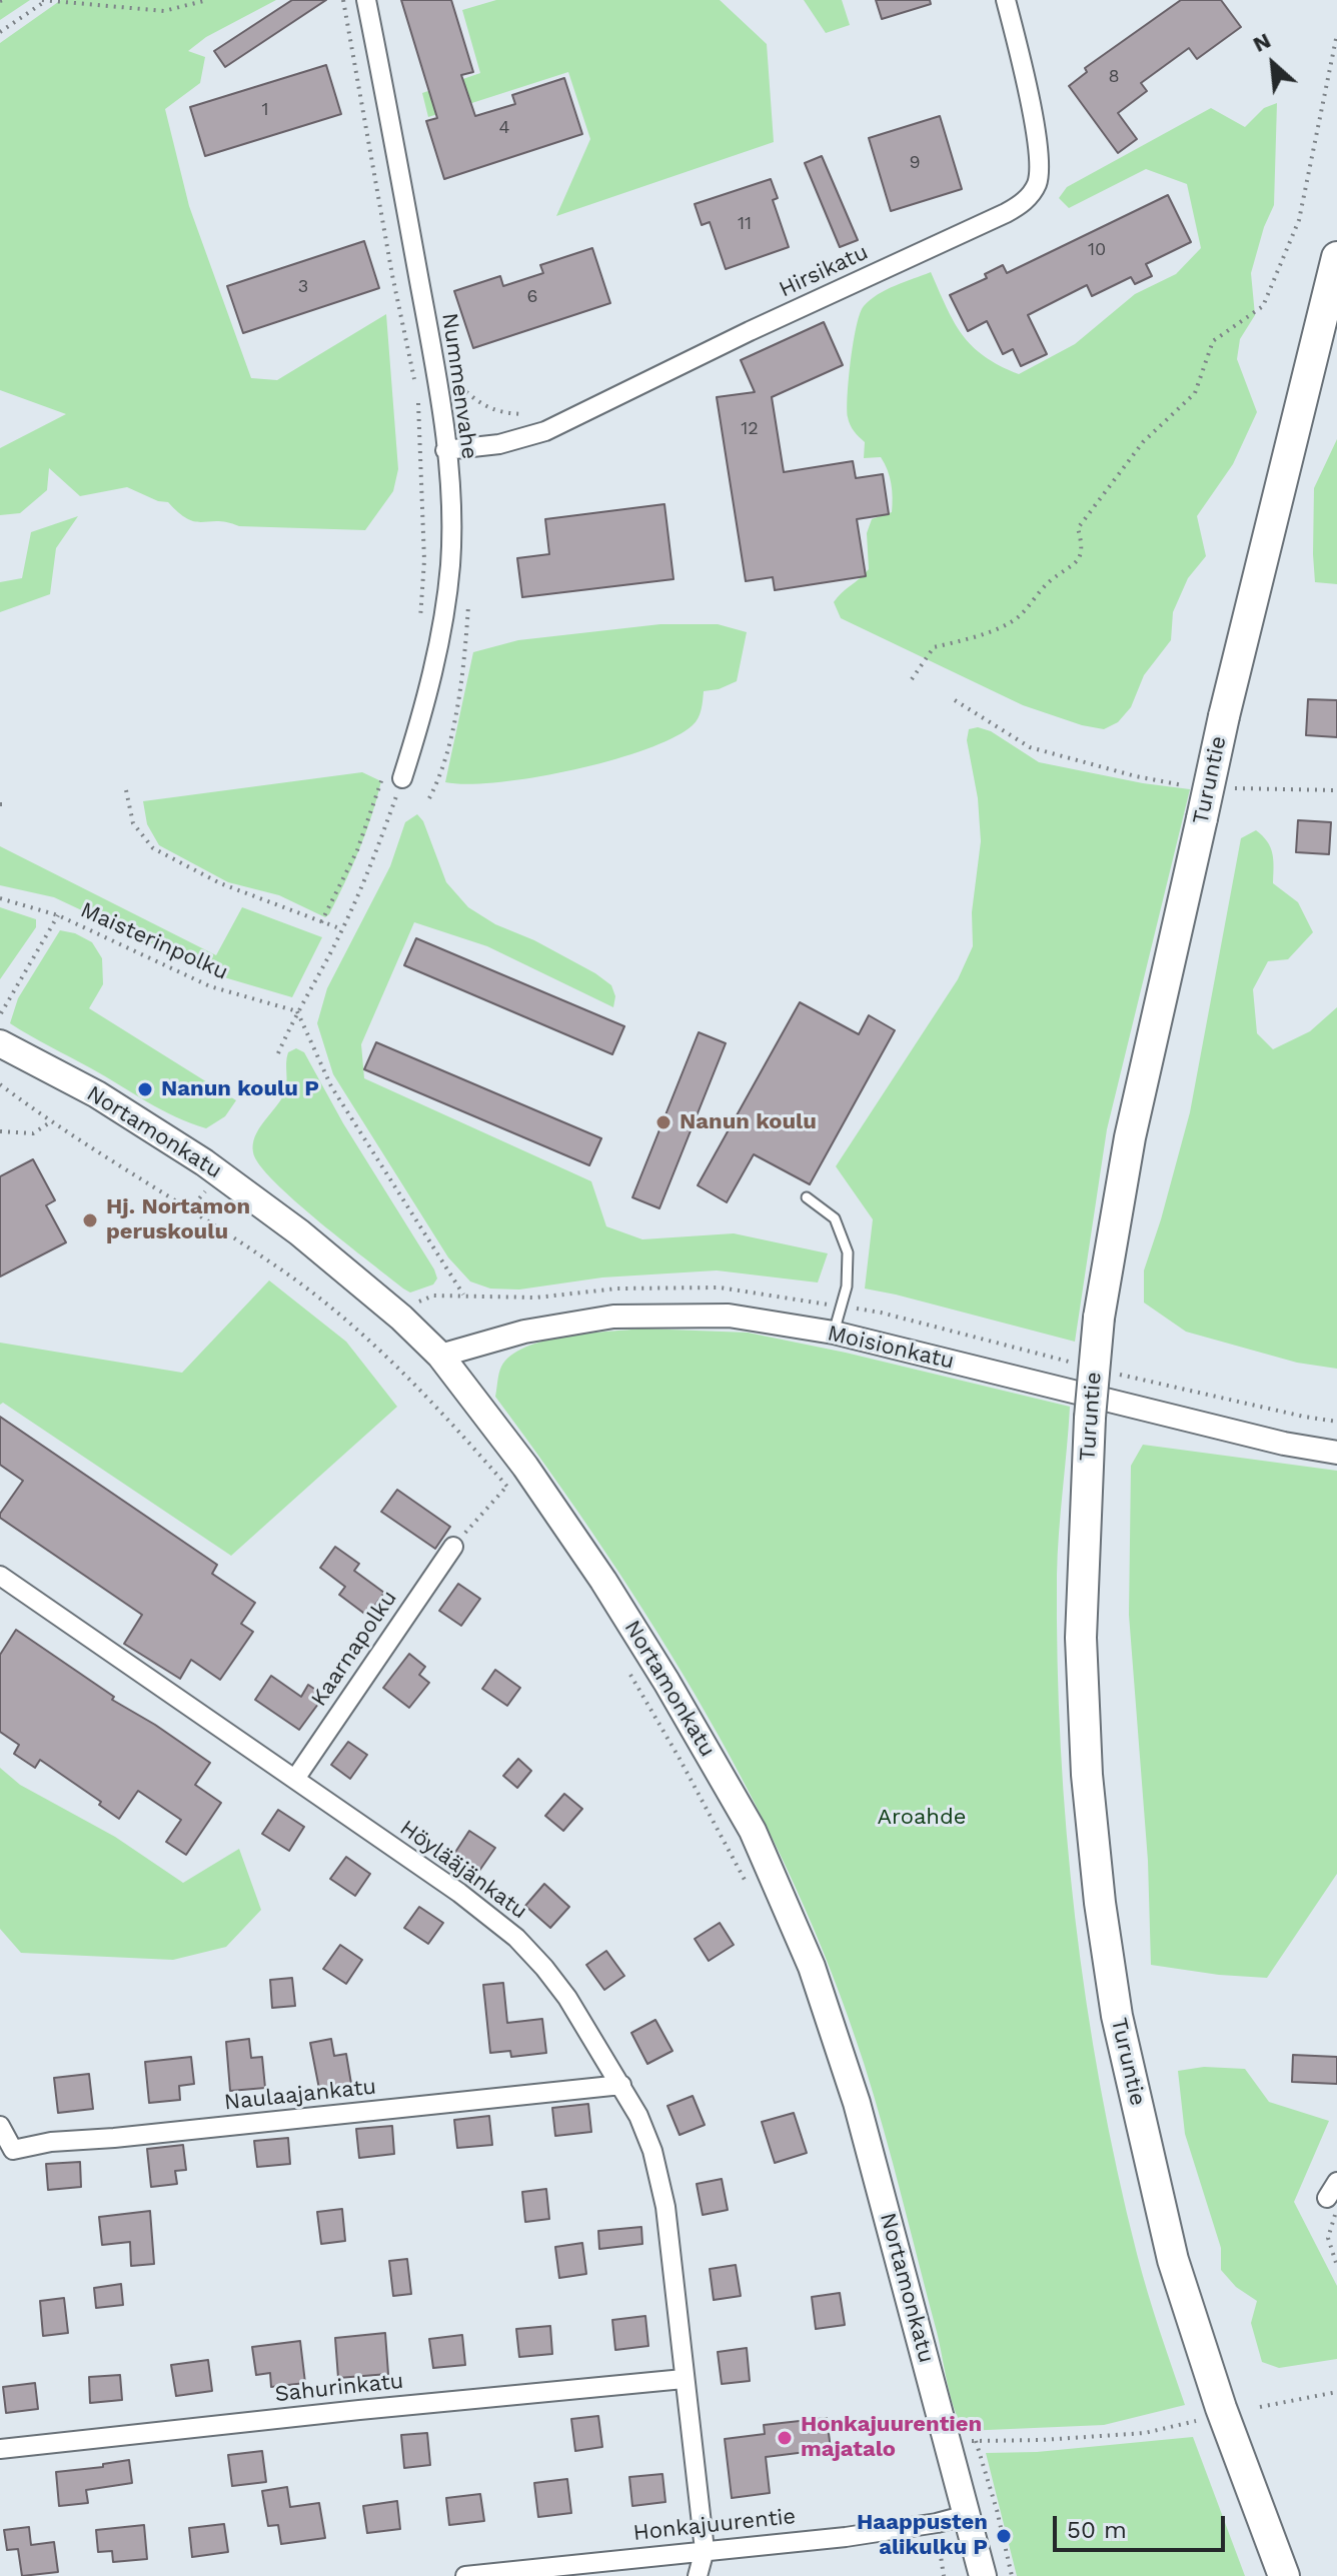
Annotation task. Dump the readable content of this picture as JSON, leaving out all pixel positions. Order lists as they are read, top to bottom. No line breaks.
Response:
{"streets":{"highway":["Turuntie"],"main road":["Nortamonkatu"],"street":["Hirsikatu","Nummenvahe","Moisionkatu","Kaarnapolku","Höylääjänkatu","Naulaajankatu","Sahurinkatu","Honkajuurentie"],"path":["Maisterinpolku"]},"crossings":[["Hirsikatu","Nummenvahe"],["Nortamonkatu","Moisionkatu"],["Nortamonkatu","Honkajuurentie"],["Kaarnapolku","Höylääjänkatu"],["Höylääjänkatu","Naulaajankatu"],["Höylääjänkatu","Sahurinkatu"],["Höylääjänkatu","Honkajuurentie"]],"parks":["Aroahde"],"places":["Nanun koulu P","Nanun koulu","Hj. Nortamon peruskoulu","Honkajuurentien majatalo","Haappusten alikulku P"],"house_numbers":["8","1","4","9","11","10","3","6","12"],"scale_bar":"50 m","north":"top left"}
